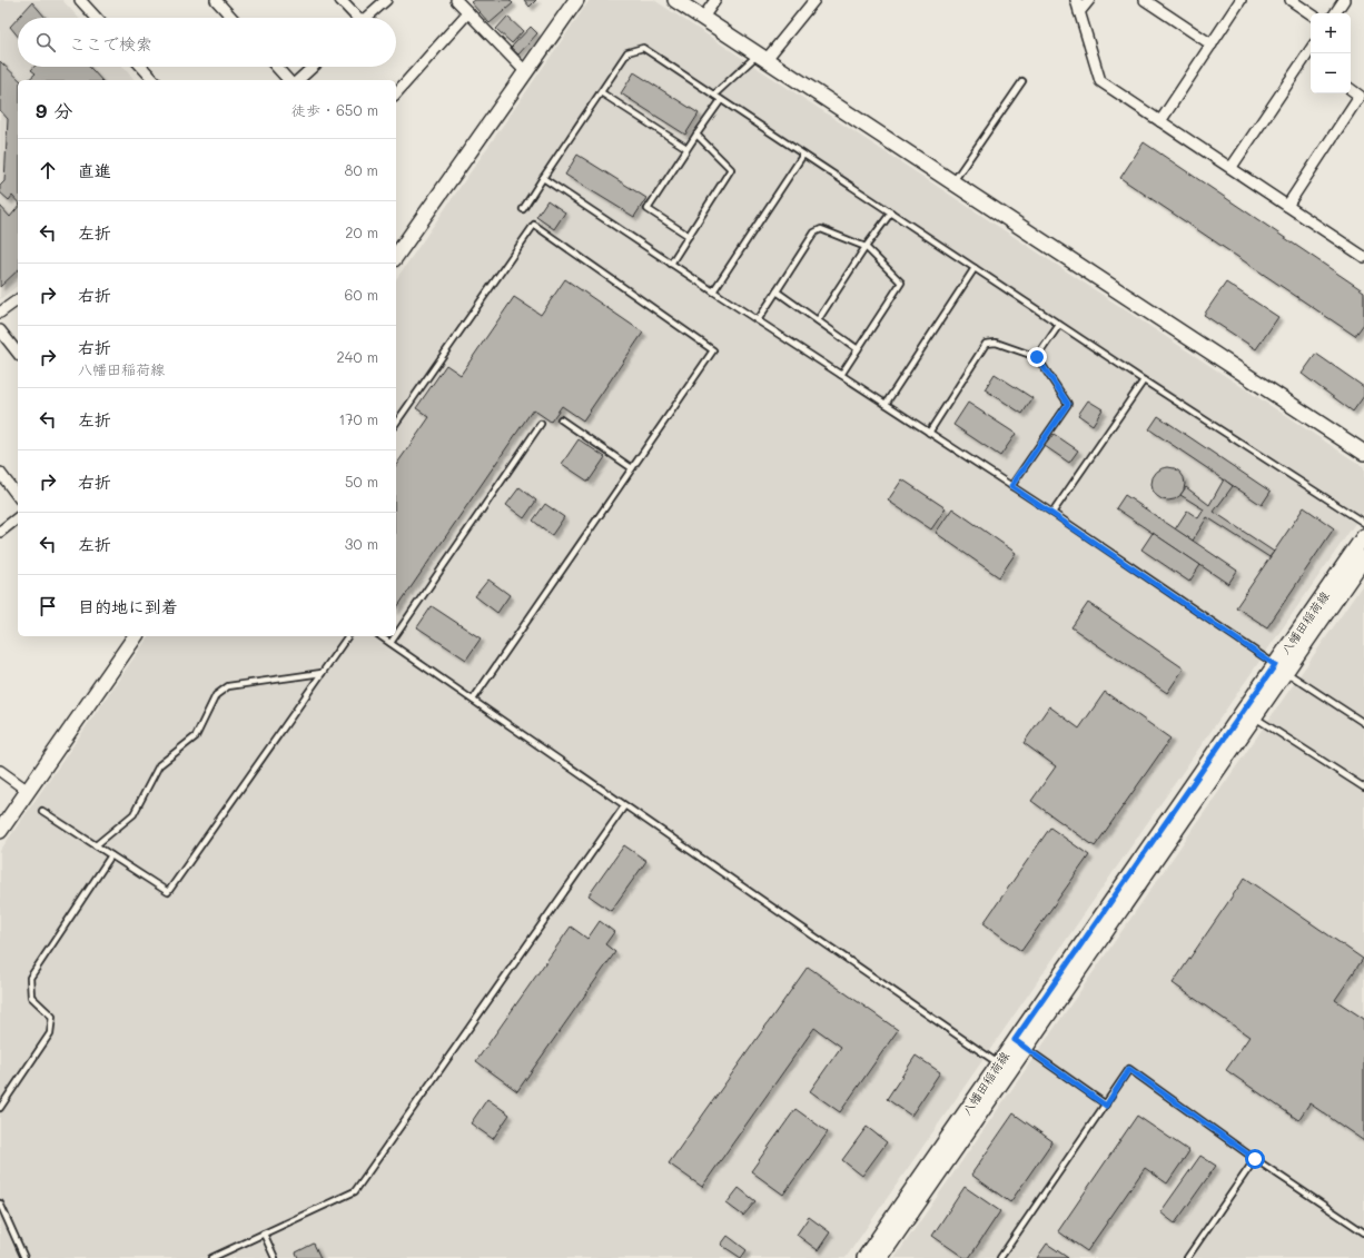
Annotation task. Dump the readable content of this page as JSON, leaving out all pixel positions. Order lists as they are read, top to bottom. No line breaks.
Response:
{"streets":{"main road":["八幡田稲荷線"]},"page":{"map_buttons":["+","−"],"search":"ここで検索","heading":["9 分","徒歩 · 650 m"],"list":[["直進","80 m"],["左折","20 m"],["右折","60 m"],["右折","八幡田稲荷線","240 m"],["左折","170 m"],["右折","50 m"],["左折","30 m"],"目的地に到着"]}}
